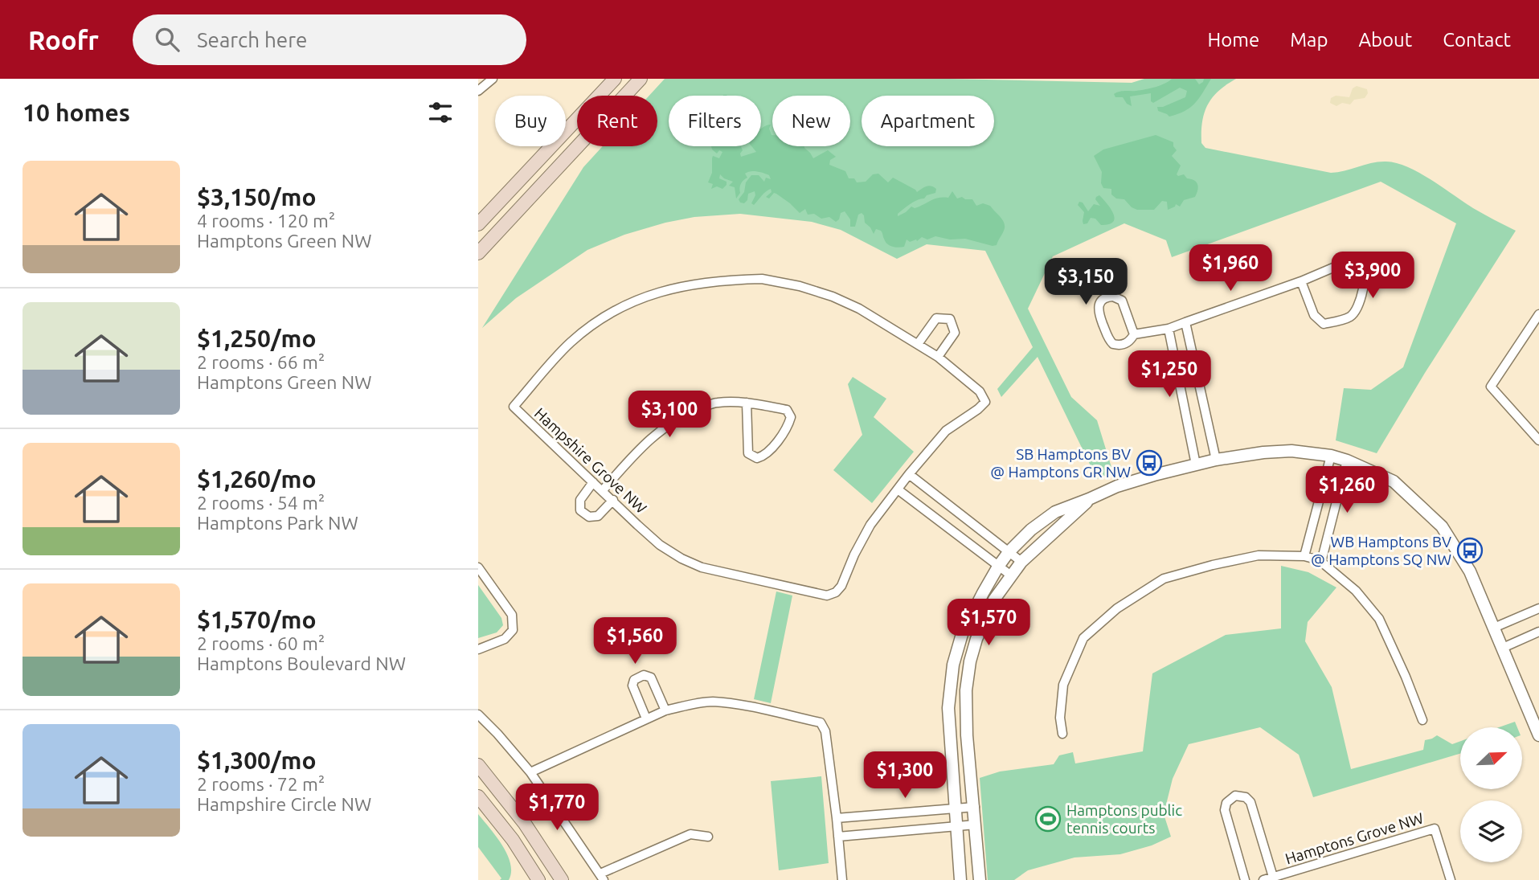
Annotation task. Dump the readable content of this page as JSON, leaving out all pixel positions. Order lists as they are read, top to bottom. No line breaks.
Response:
{"streets":{"street":["Hampshire Grove NW","Hamptons Grove NW"]},"places":{"bus stop":["SB Hamptons BV @ Hamptons GR NW","WB Hamptons BV @ Hamptons SQ NW"],"sports":["Hamptons public tennis courts"]},"north":"top right","page":{"header":"Roofr","search":"Search here","nav":["Home","Map","About","Contact"],"heading":"10 homes","chip":["Buy","Rent","Filters","New","Apartment"],"list":[{"name":"$3,150/mo","note":"4 rooms · 120 m² · Hamptons Green NW"},{"name":"$1,250/mo","note":"2 rooms · 66 m² · Hamptons Green NW"},{"name":"$1,260/mo","note":"2 rooms · 54 m² · Hamptons Park NW"},{"name":"$1,570/mo","note":"2 rooms · 60 m² · Hamptons Boulevard NW"},{"name":"$1,300/mo","note":"2 rooms · 72 m² · Hampshire Circle NW"}],"price":["$1,960","$3,900","$3,150","$1,250","$3,100","$1,260","$1,570","$1,560","$1,300","$1,770"]}}
